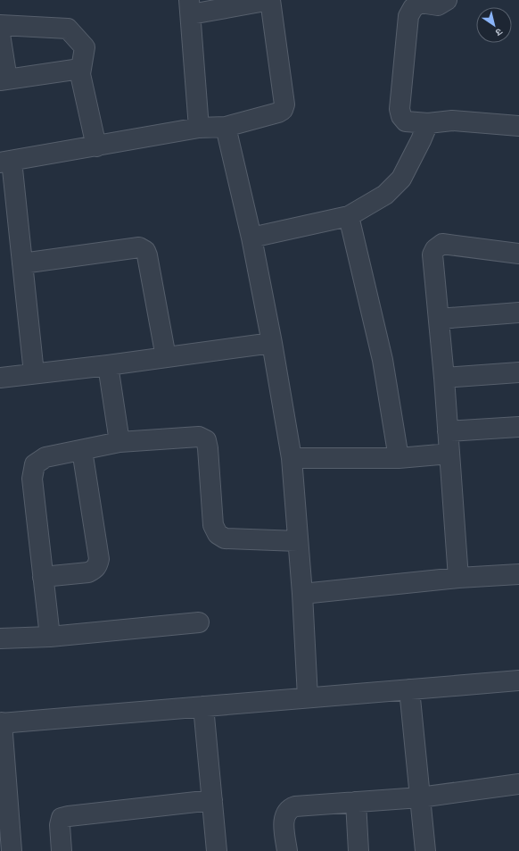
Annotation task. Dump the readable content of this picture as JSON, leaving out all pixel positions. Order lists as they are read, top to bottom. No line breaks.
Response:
{"north":"bottom right"}
